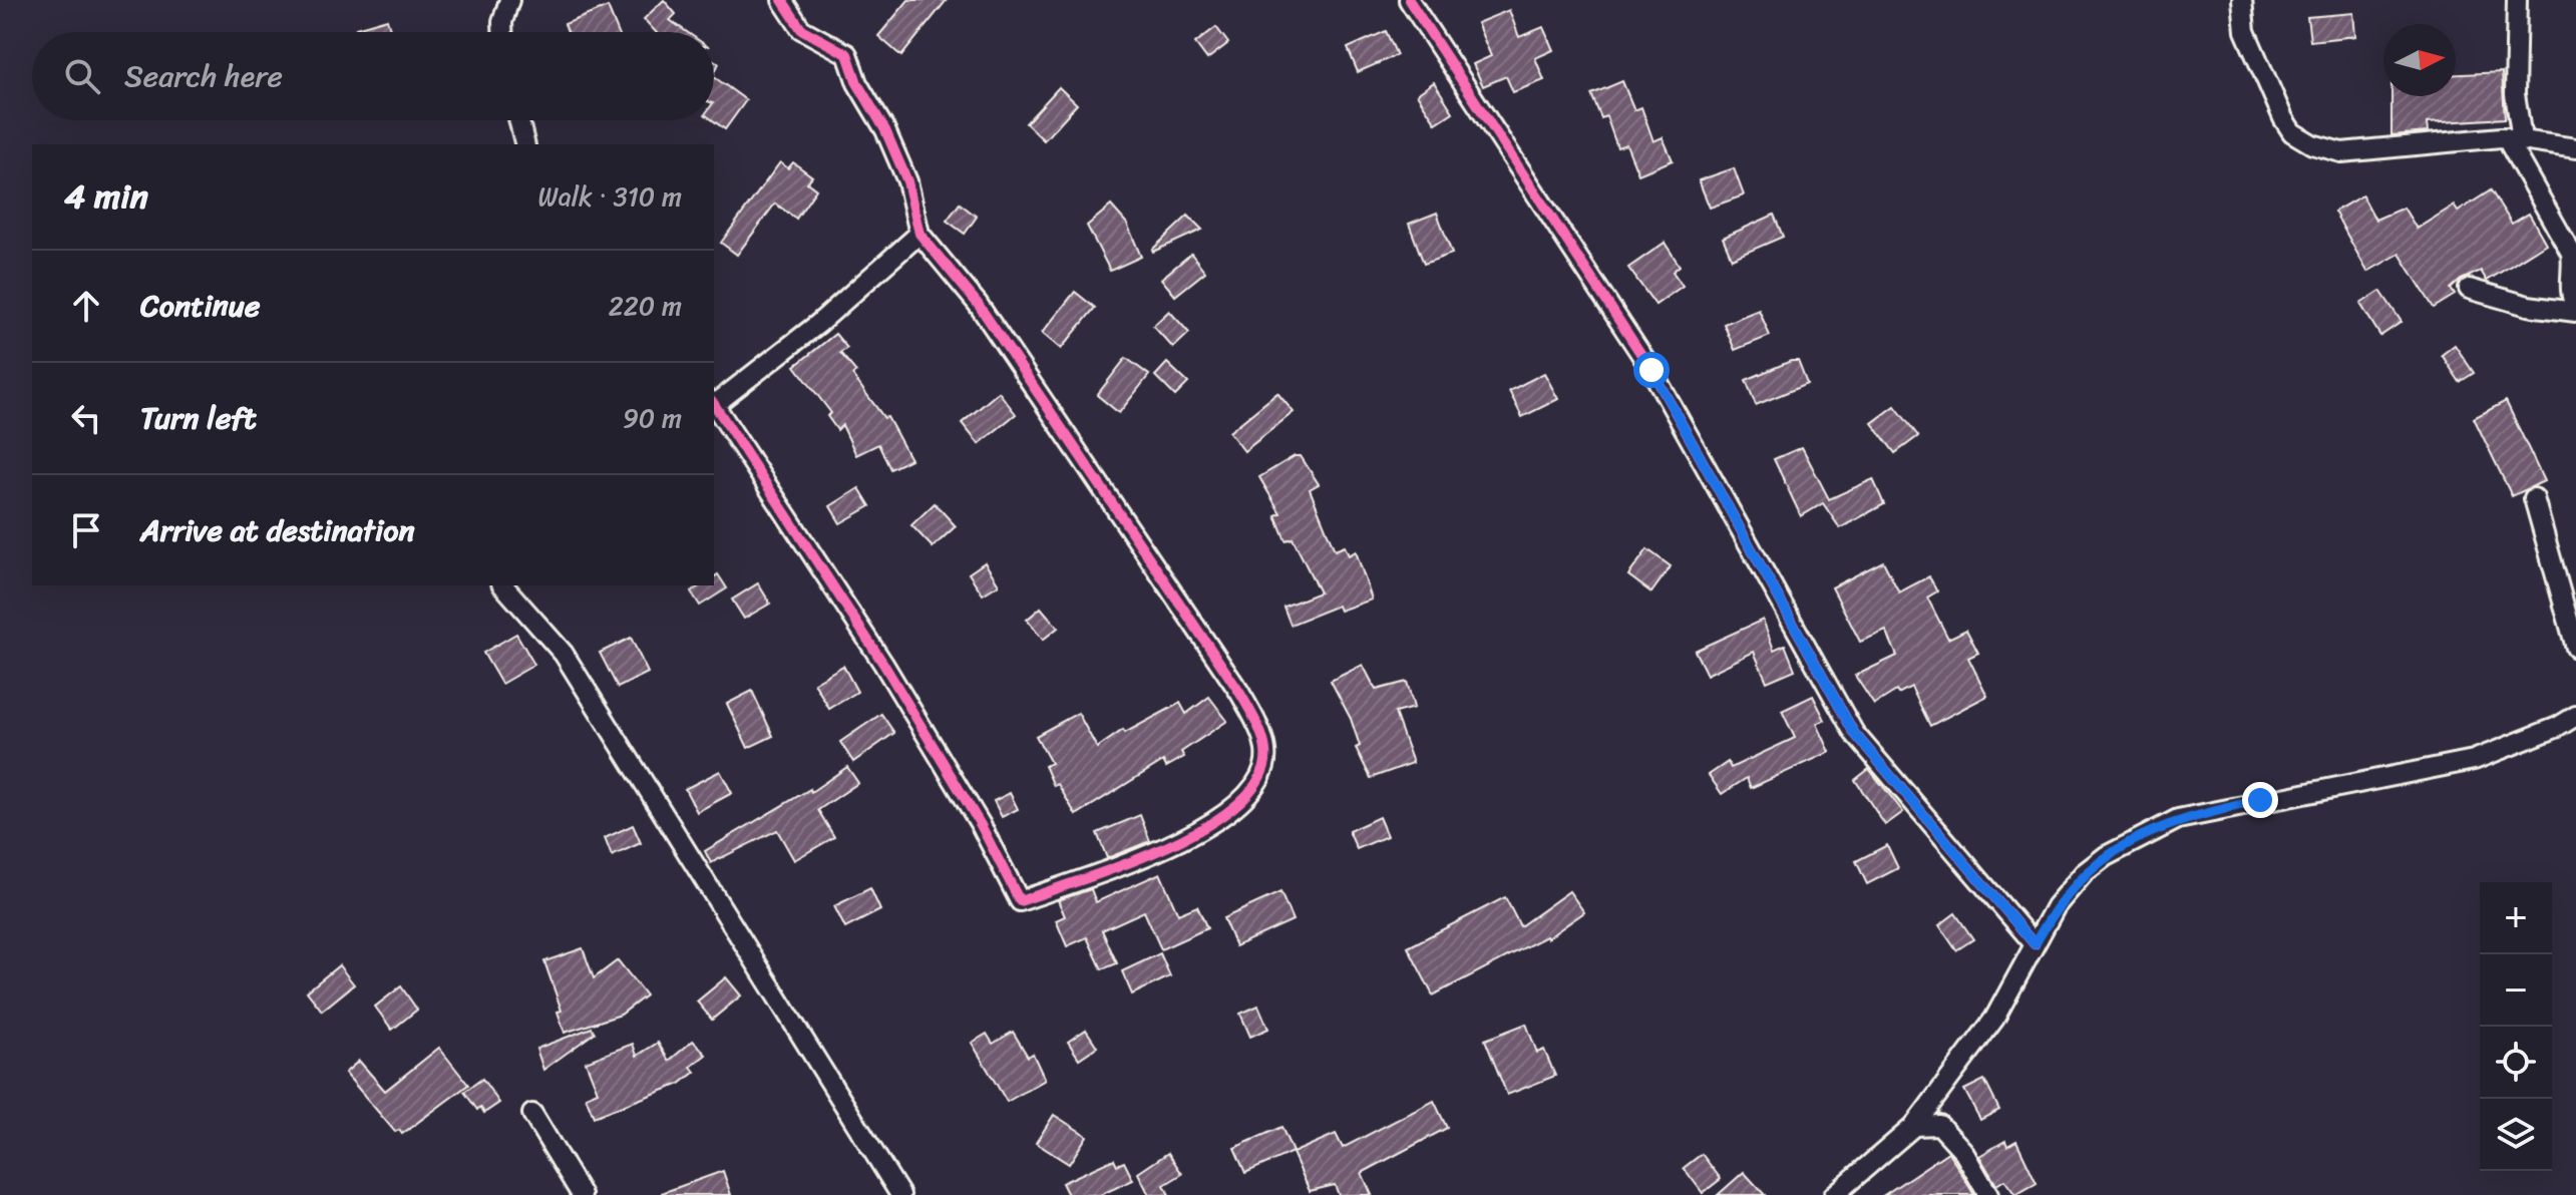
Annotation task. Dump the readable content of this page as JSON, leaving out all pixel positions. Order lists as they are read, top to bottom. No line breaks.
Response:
{"north":"right","page":{"search":"Search here","heading":["4 min","Walk · 310 m"],"list":[["Continue","220 m"],["Turn left","90 m"],"Arrive at destination"],"map_buttons":["+","−"]}}
